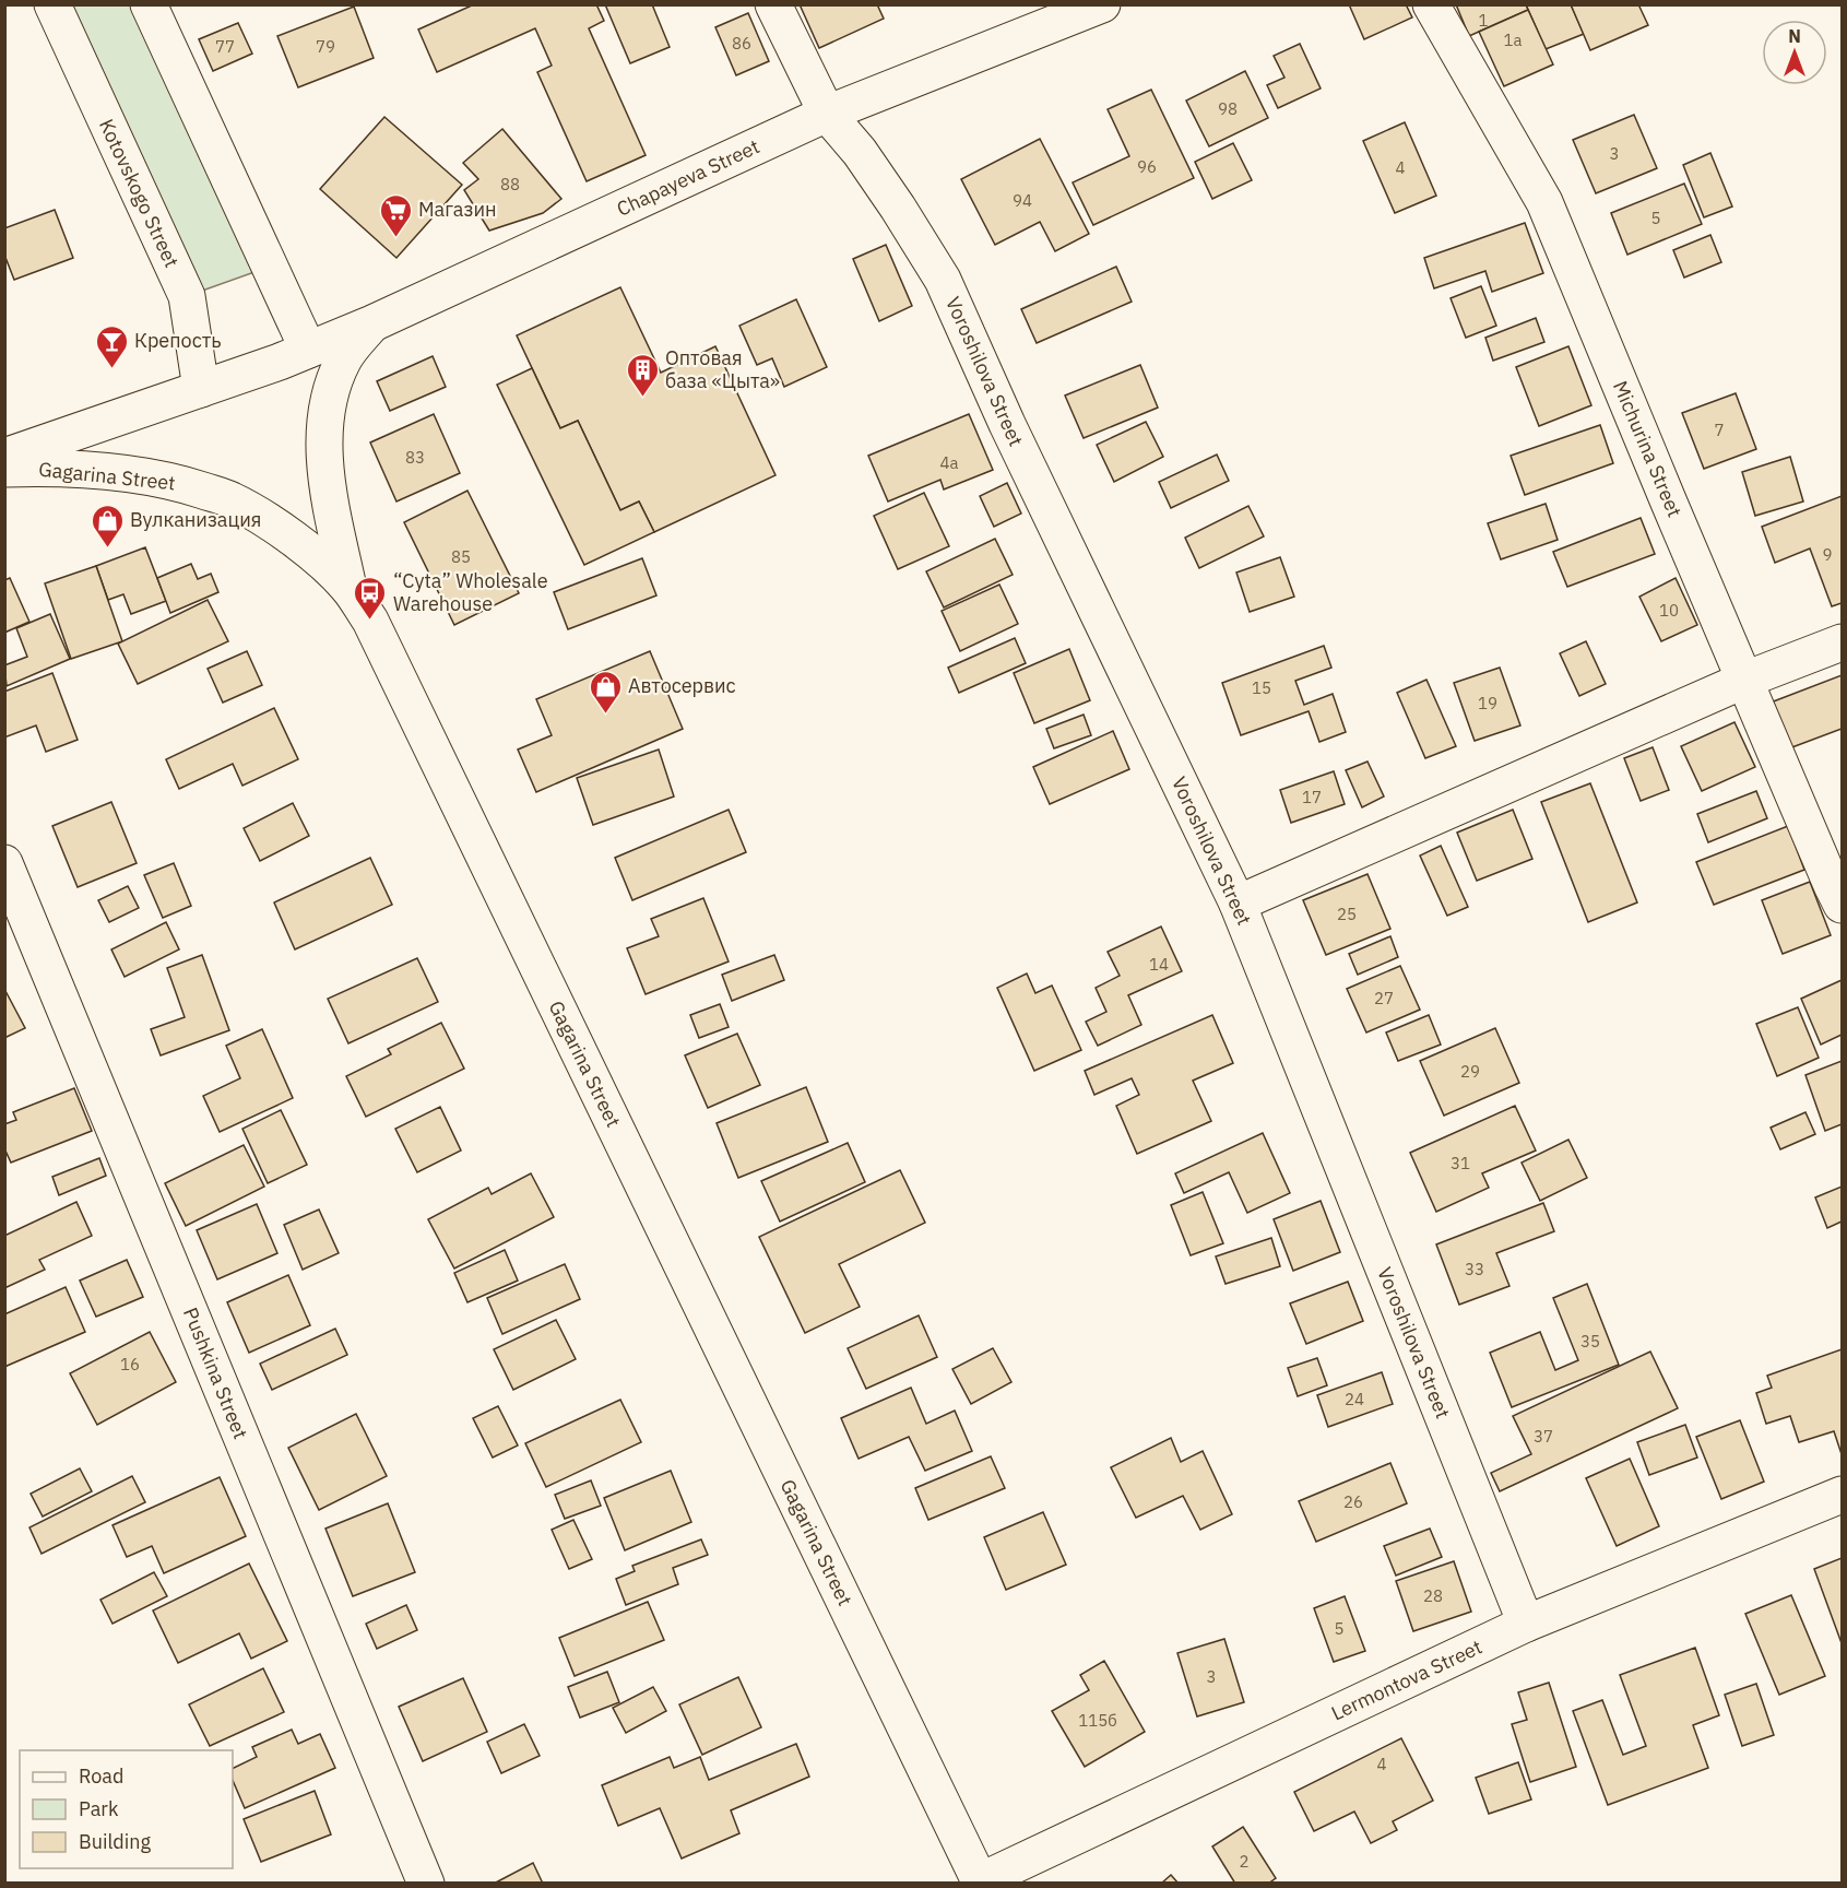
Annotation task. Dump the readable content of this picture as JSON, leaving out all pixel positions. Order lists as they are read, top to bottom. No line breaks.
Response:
{"streets":{"street":["Chapayeva Street","Kotovskogo Street","Voroshilova Street","Michurina Street","Gagarina Street","Pushkina Street","Lermontova Street"]},"crossings":[["Chapayeva Street","Kotovskogo Street"],["Chapayeva Street","Voroshilova Street"],["Voroshilova Street","Lermontova Street"],["Gagarina Street","Lermontova Street"]],"places":{"supermarket":["Магазин"],"bar":["Крепость"],"building":["Оптовая база «Цыта»"],"shop":["Вулканизация","Автосервис"],"bus stop":["“Cyta” Wholesale Warehouse"]},"house_numbers":["1","1а","86","77","79","98","3","96","4","88","94","5","7","83","4а","9","85","10","15","19","17","25","14","27","29","31","33","35","16","24","37","26","28","5","3","115б","4","2"],"legend":["Road","Park","Building"],"north":"top"}
